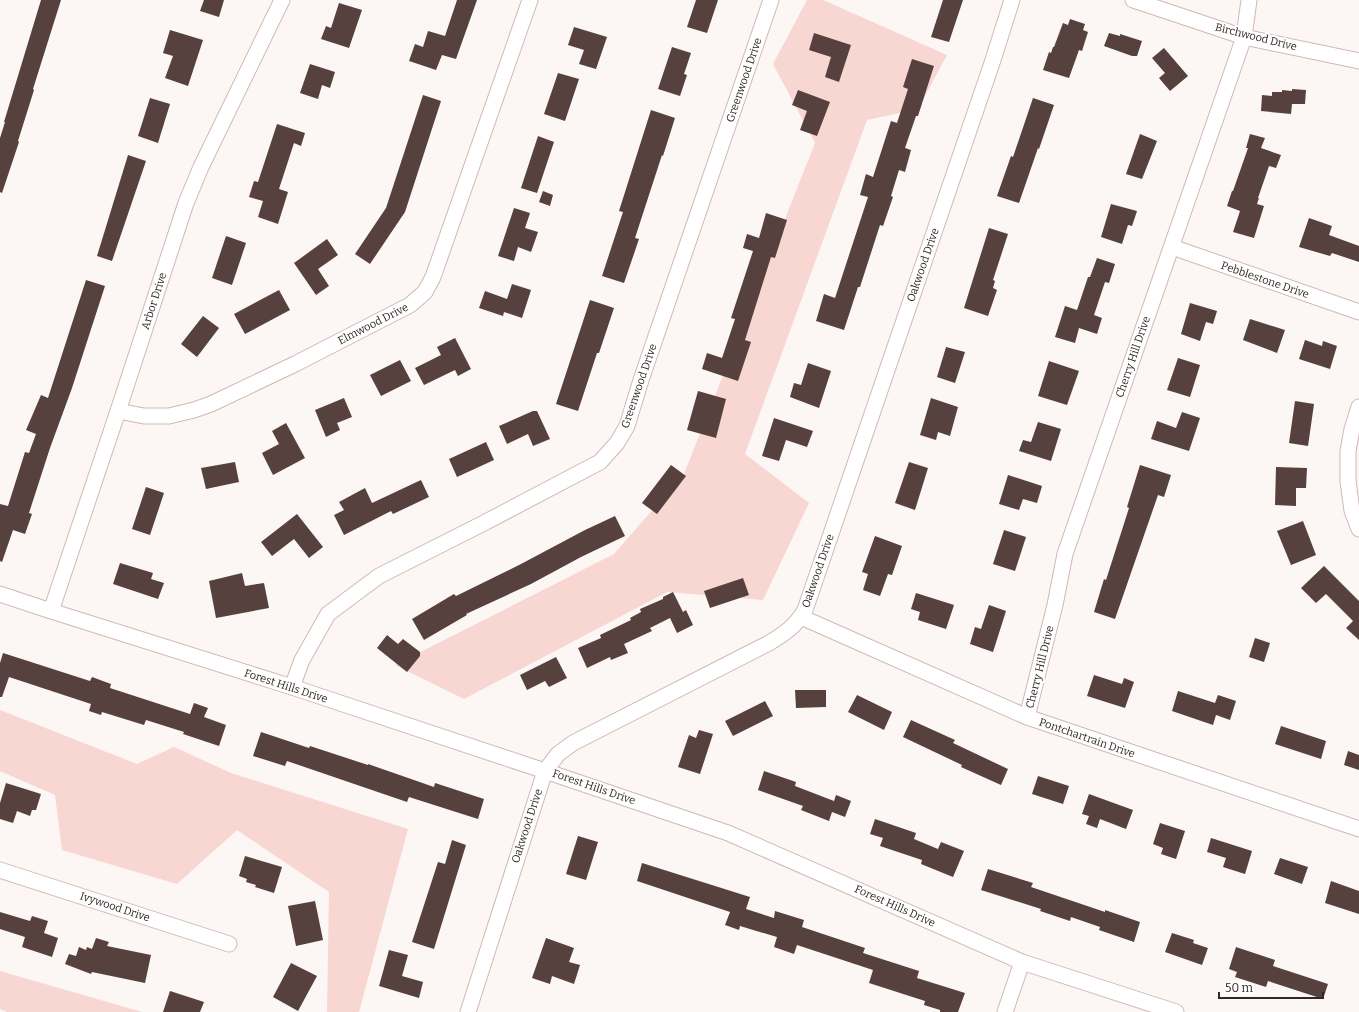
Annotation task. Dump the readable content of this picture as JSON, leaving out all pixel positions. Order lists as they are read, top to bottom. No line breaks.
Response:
{"streets":{"street":["Birchwood Drive","Greenwood Drive","Oakwood Drive","Pebblestone Drive","Arbor Drive","Elmwood Drive","Cherry Hill Drive","Forest Hills Drive","Pontchartrain Drive","Ivywood Drive"]},"crossings":[["Birchwood Drive","Cherry Hill Drive"],["Greenwood Drive","Forest Hills Drive"],["Oakwood Drive","Forest Hills Drive"],["Oakwood Drive","Pontchartrain Drive"],["Pebblestone Drive","Cherry Hill Drive"],["Arbor Drive","Elmwood Drive"],["Arbor Drive","Forest Hills Drive"],["Cherry Hill Drive","Pontchartrain Drive"]],"scale_bar":"50 m"}
